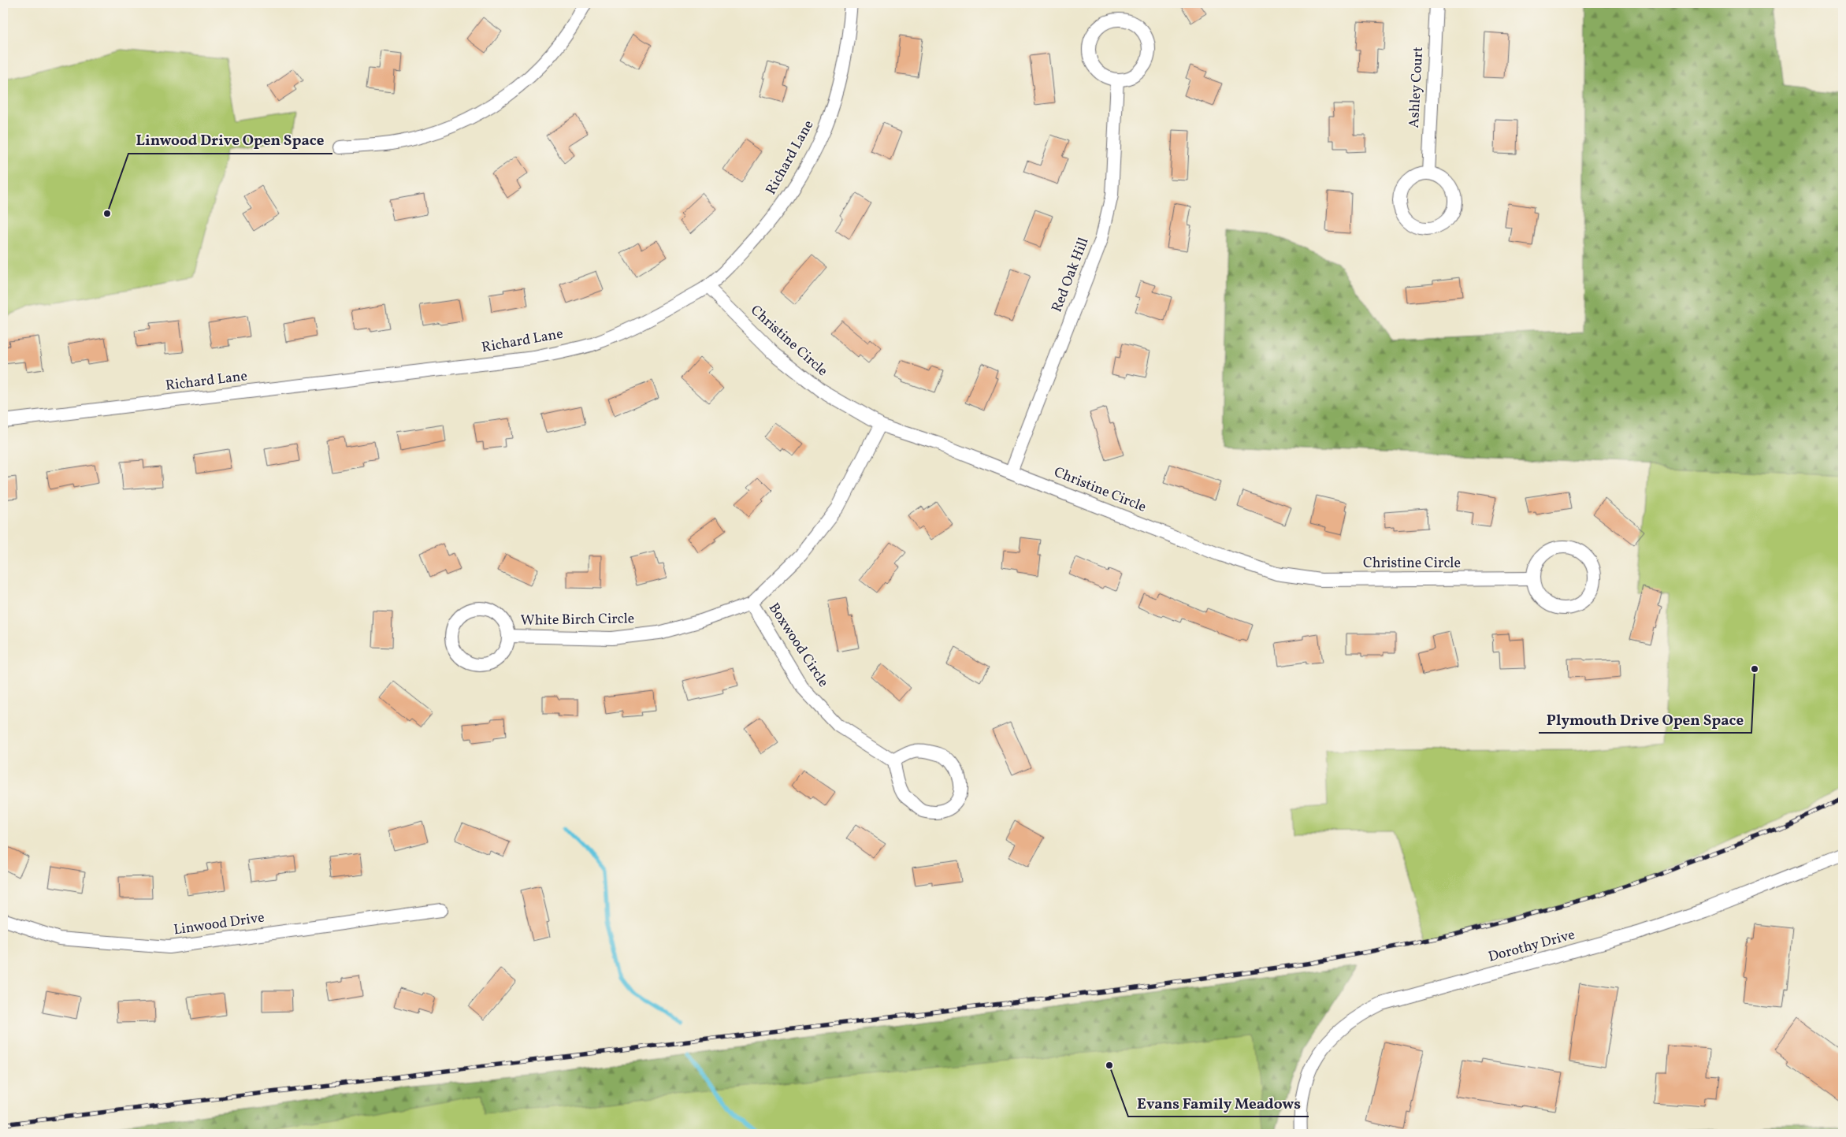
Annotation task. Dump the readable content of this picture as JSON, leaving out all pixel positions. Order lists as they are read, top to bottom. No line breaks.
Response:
{"streets":{"street":["Ashley Court","Richard Lane","Red Oak Hill","Christine Circle","White Birch Circle","Boxwood Circle","Linwood Drive","Dorothy Drive"]},"crossings":[["Richard Lane","Christine Circle"],["Red Oak Hill","Christine Circle"],["Christine Circle","White Birch Circle"],["White Birch Circle","Boxwood Circle"]],"places":["Linwood Drive Open Space","Plymouth Drive Open Space","Evans Family Meadows"]}
